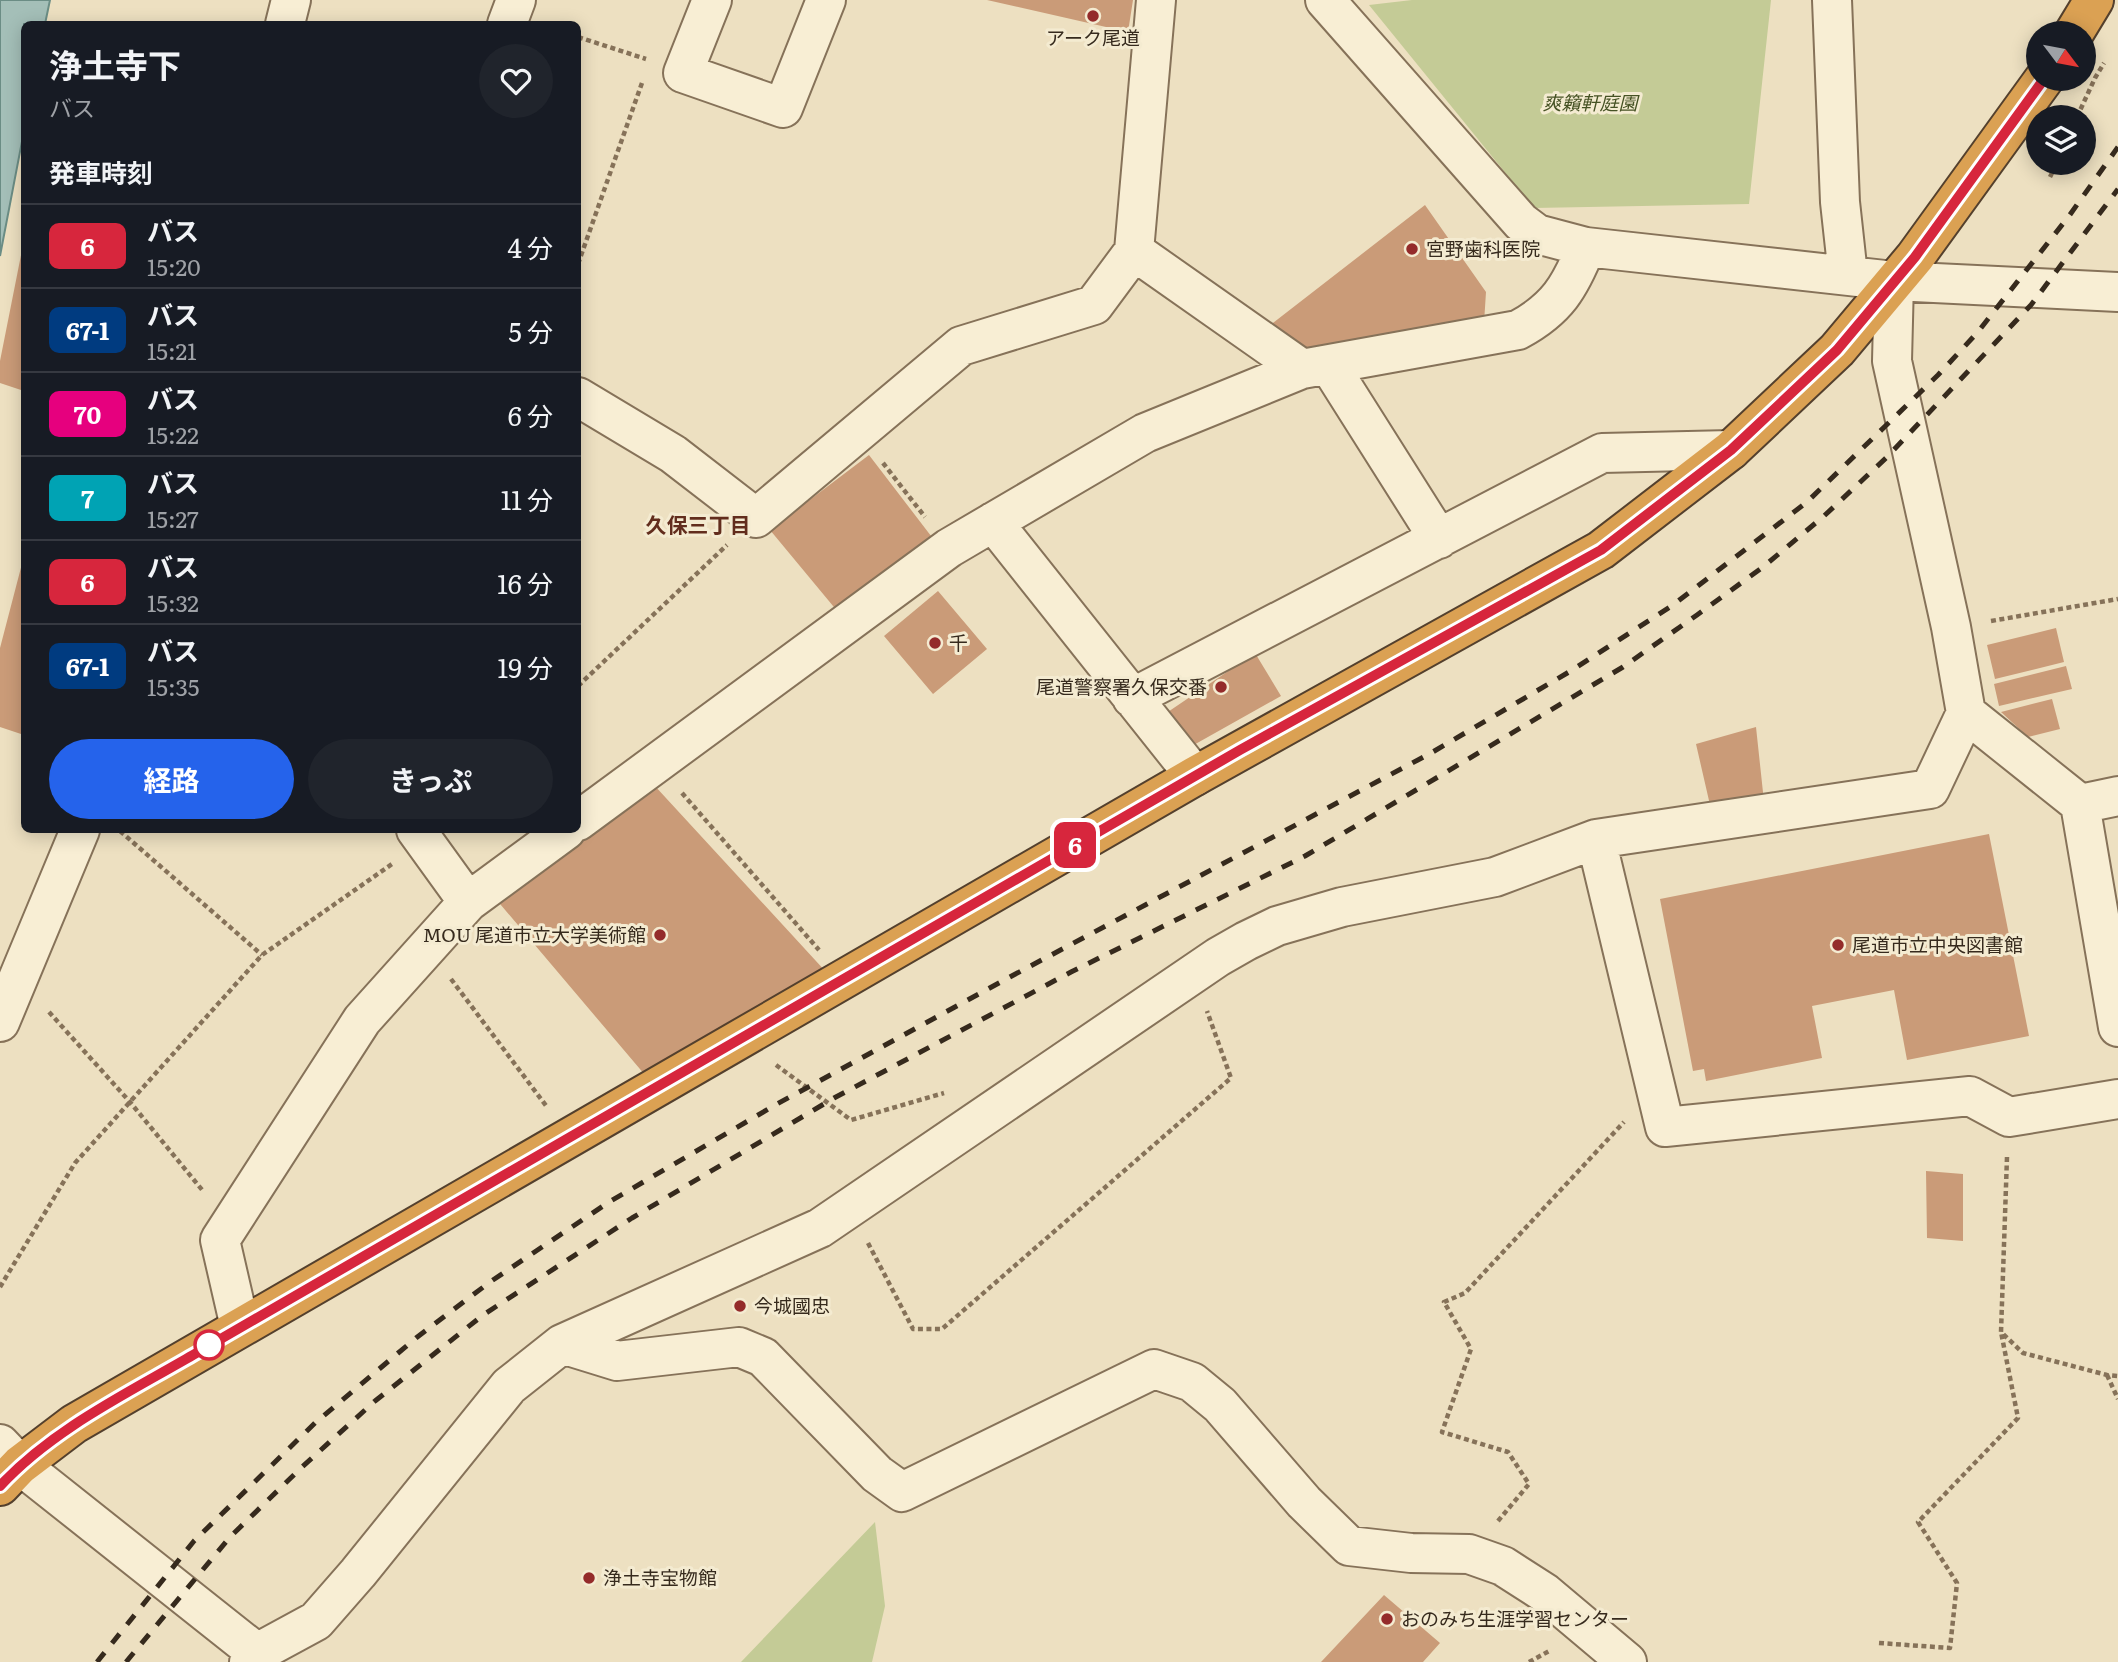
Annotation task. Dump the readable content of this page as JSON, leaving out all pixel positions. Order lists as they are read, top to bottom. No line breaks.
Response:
{"districts":["久保三丁目"],"parks":["爽籟軒庭園"],"places":["アーク尾道","宮野歯科医院","千","尾道警察署久保交番","MOU 尾道市立大学美術館","尾道市立中央図書館","今城國忠","浄土寺宝物館","おのみち生涯学習センター"],"lines":["bus line 6"],"north":"bottom right","page":{"on_map":"6","heading":[["浄土寺下","バス"],"発車時刻"],"list":[{"mark":"6","name":"バス","note":"15:20","value":"4 分"},{"mark":"67-1","name":"バス","note":"15:21","value":"5 分"},{"mark":"70","name":"バス","note":"15:22","value":"6 分"},{"mark":"7","name":"バス","note":"15:27","value":"11 分"},{"mark":"6","name":"バス","note":"15:32","value":"16 分"},{"mark":"67-1","name":"バス","note":"15:35","value":"19 分"}],"buttons":["経路","きっぷ"]}}
